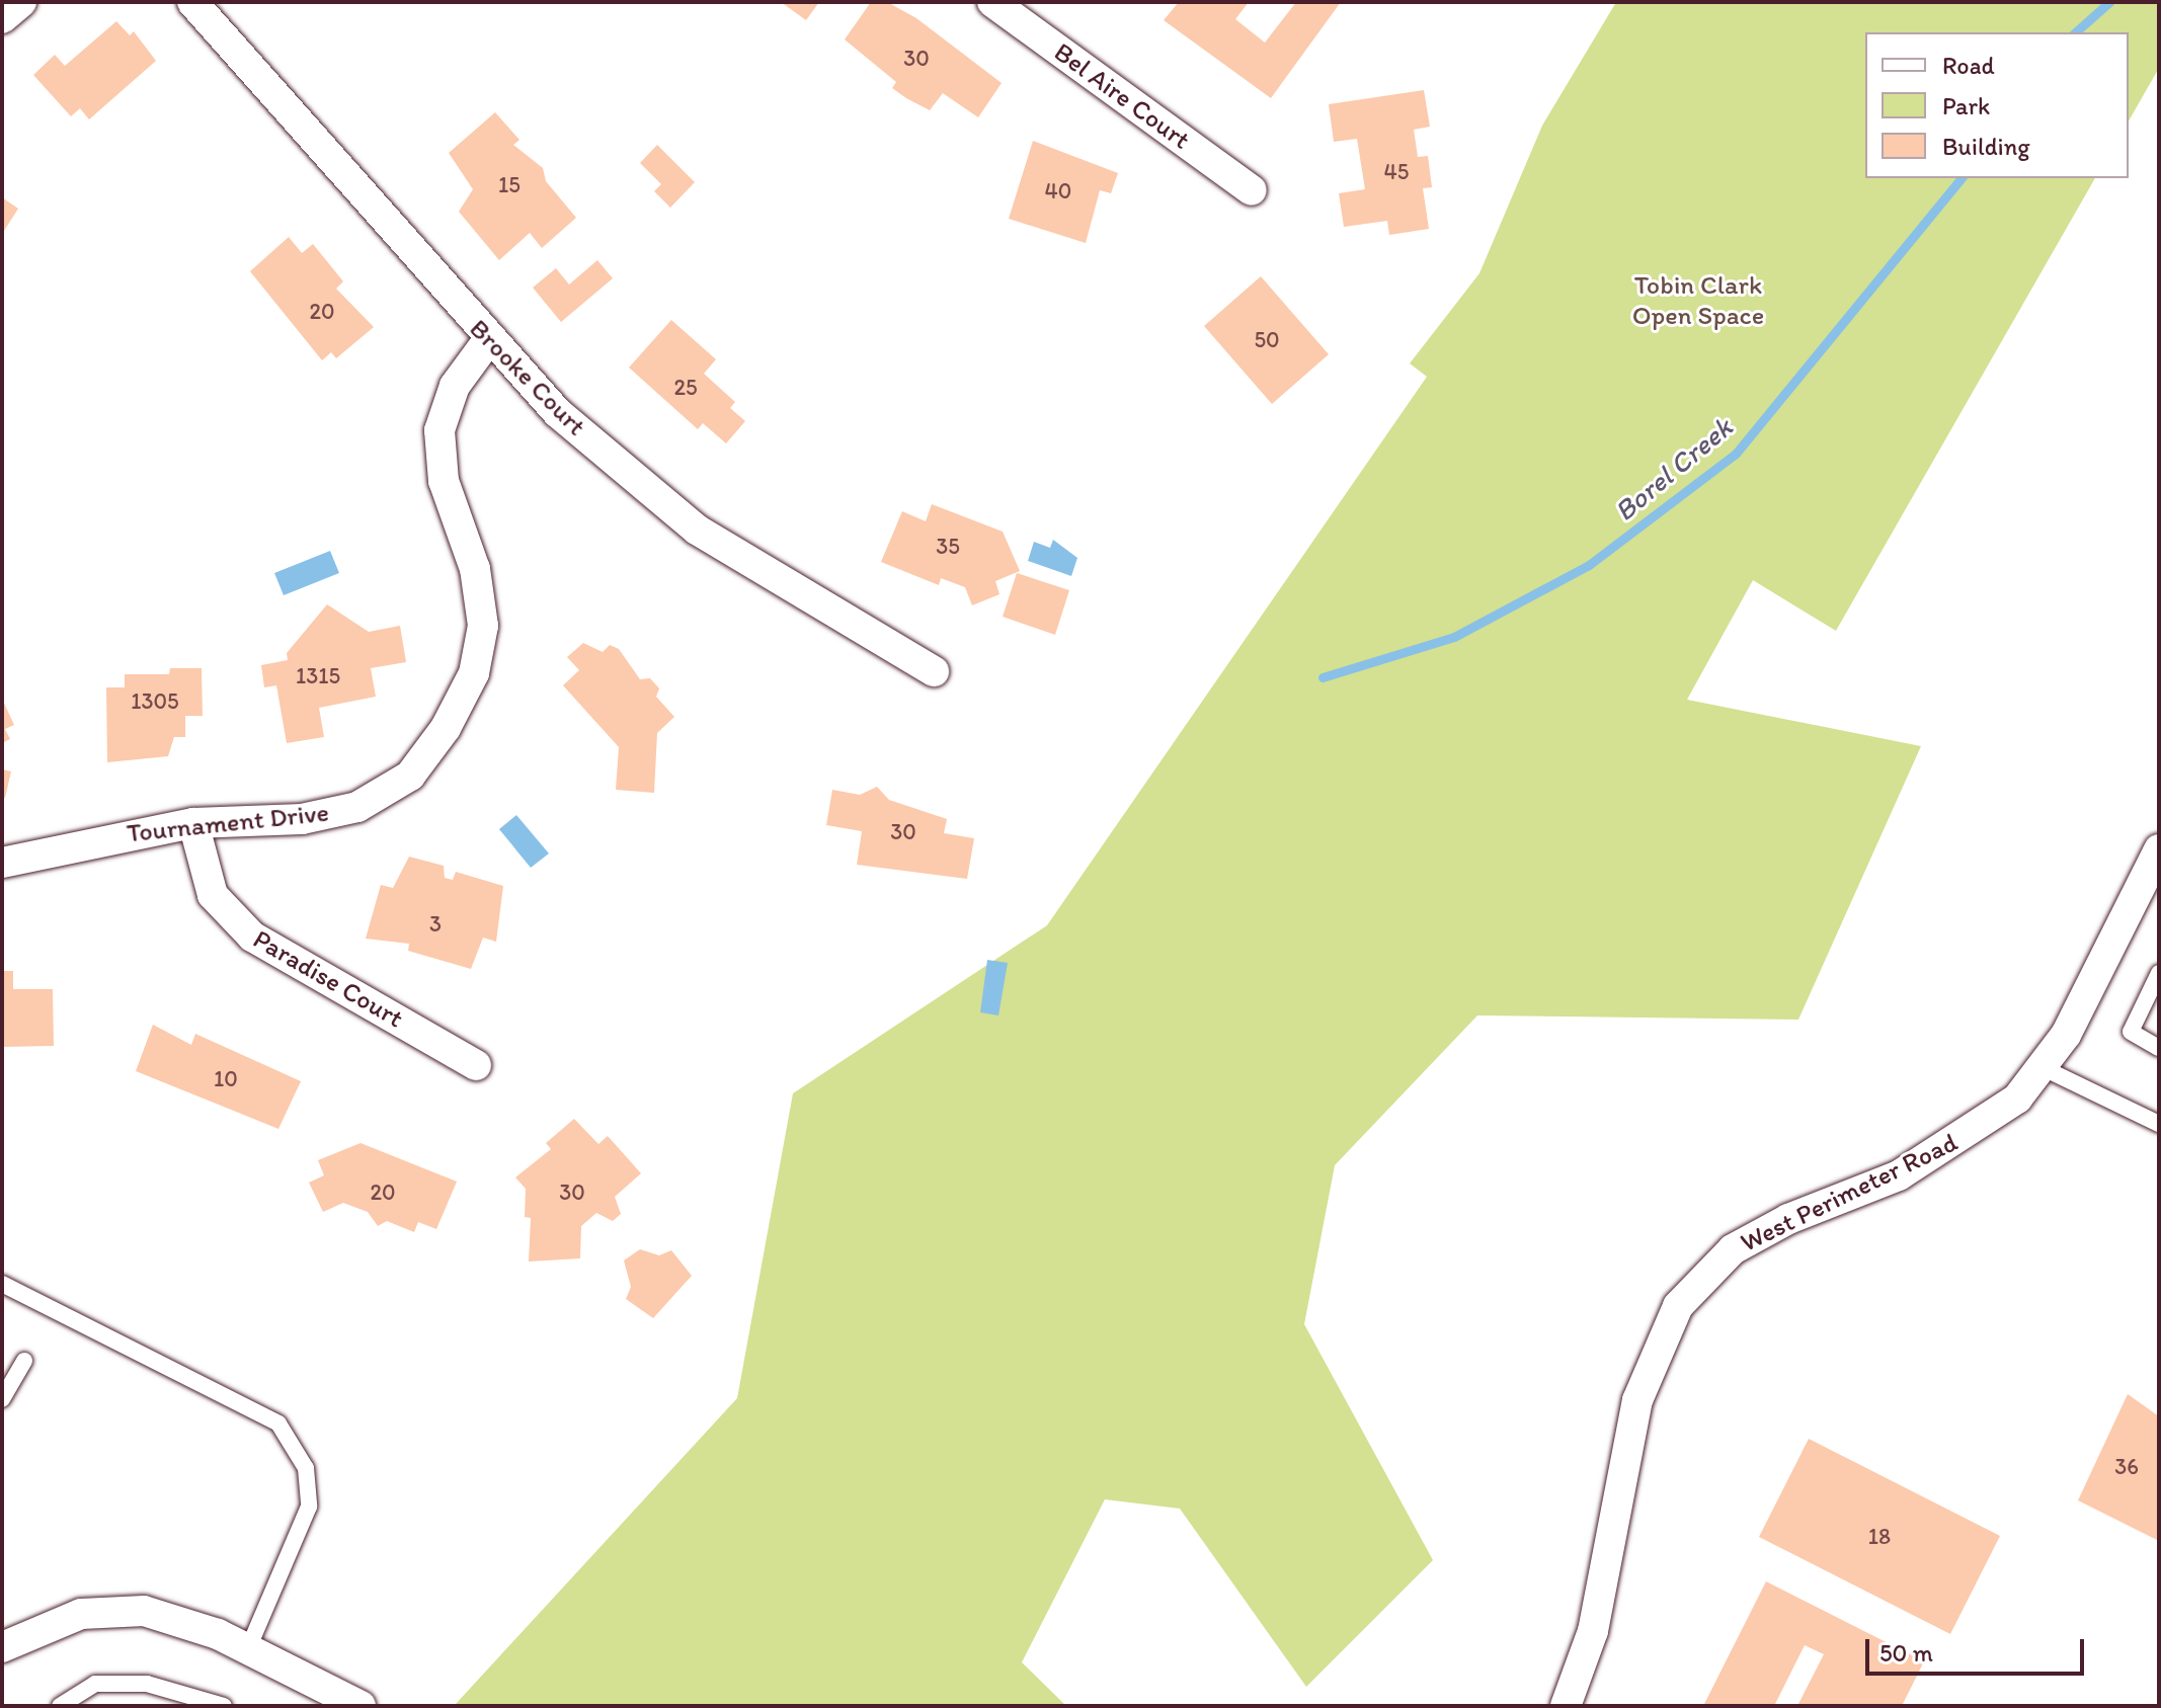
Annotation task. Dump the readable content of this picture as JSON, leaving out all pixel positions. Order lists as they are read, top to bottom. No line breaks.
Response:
{"streets":{"street":["Bel Aire Court","Brooke Court","Tournament Drive","Paradise Court","West Perimeter Road"]},"crossings":[["Brooke Court","Tournament Drive"],["Tournament Drive","Paradise Court"]],"water":["Borel Creek"],"parks":["Tobin Clark Open Space"],"house_numbers":["30","45","15","40","20","50","25","35","1315","1305","30","3","10","20","30","36","18"],"legend":["Road","Park","Building"],"scale_bar":"50 m"}
